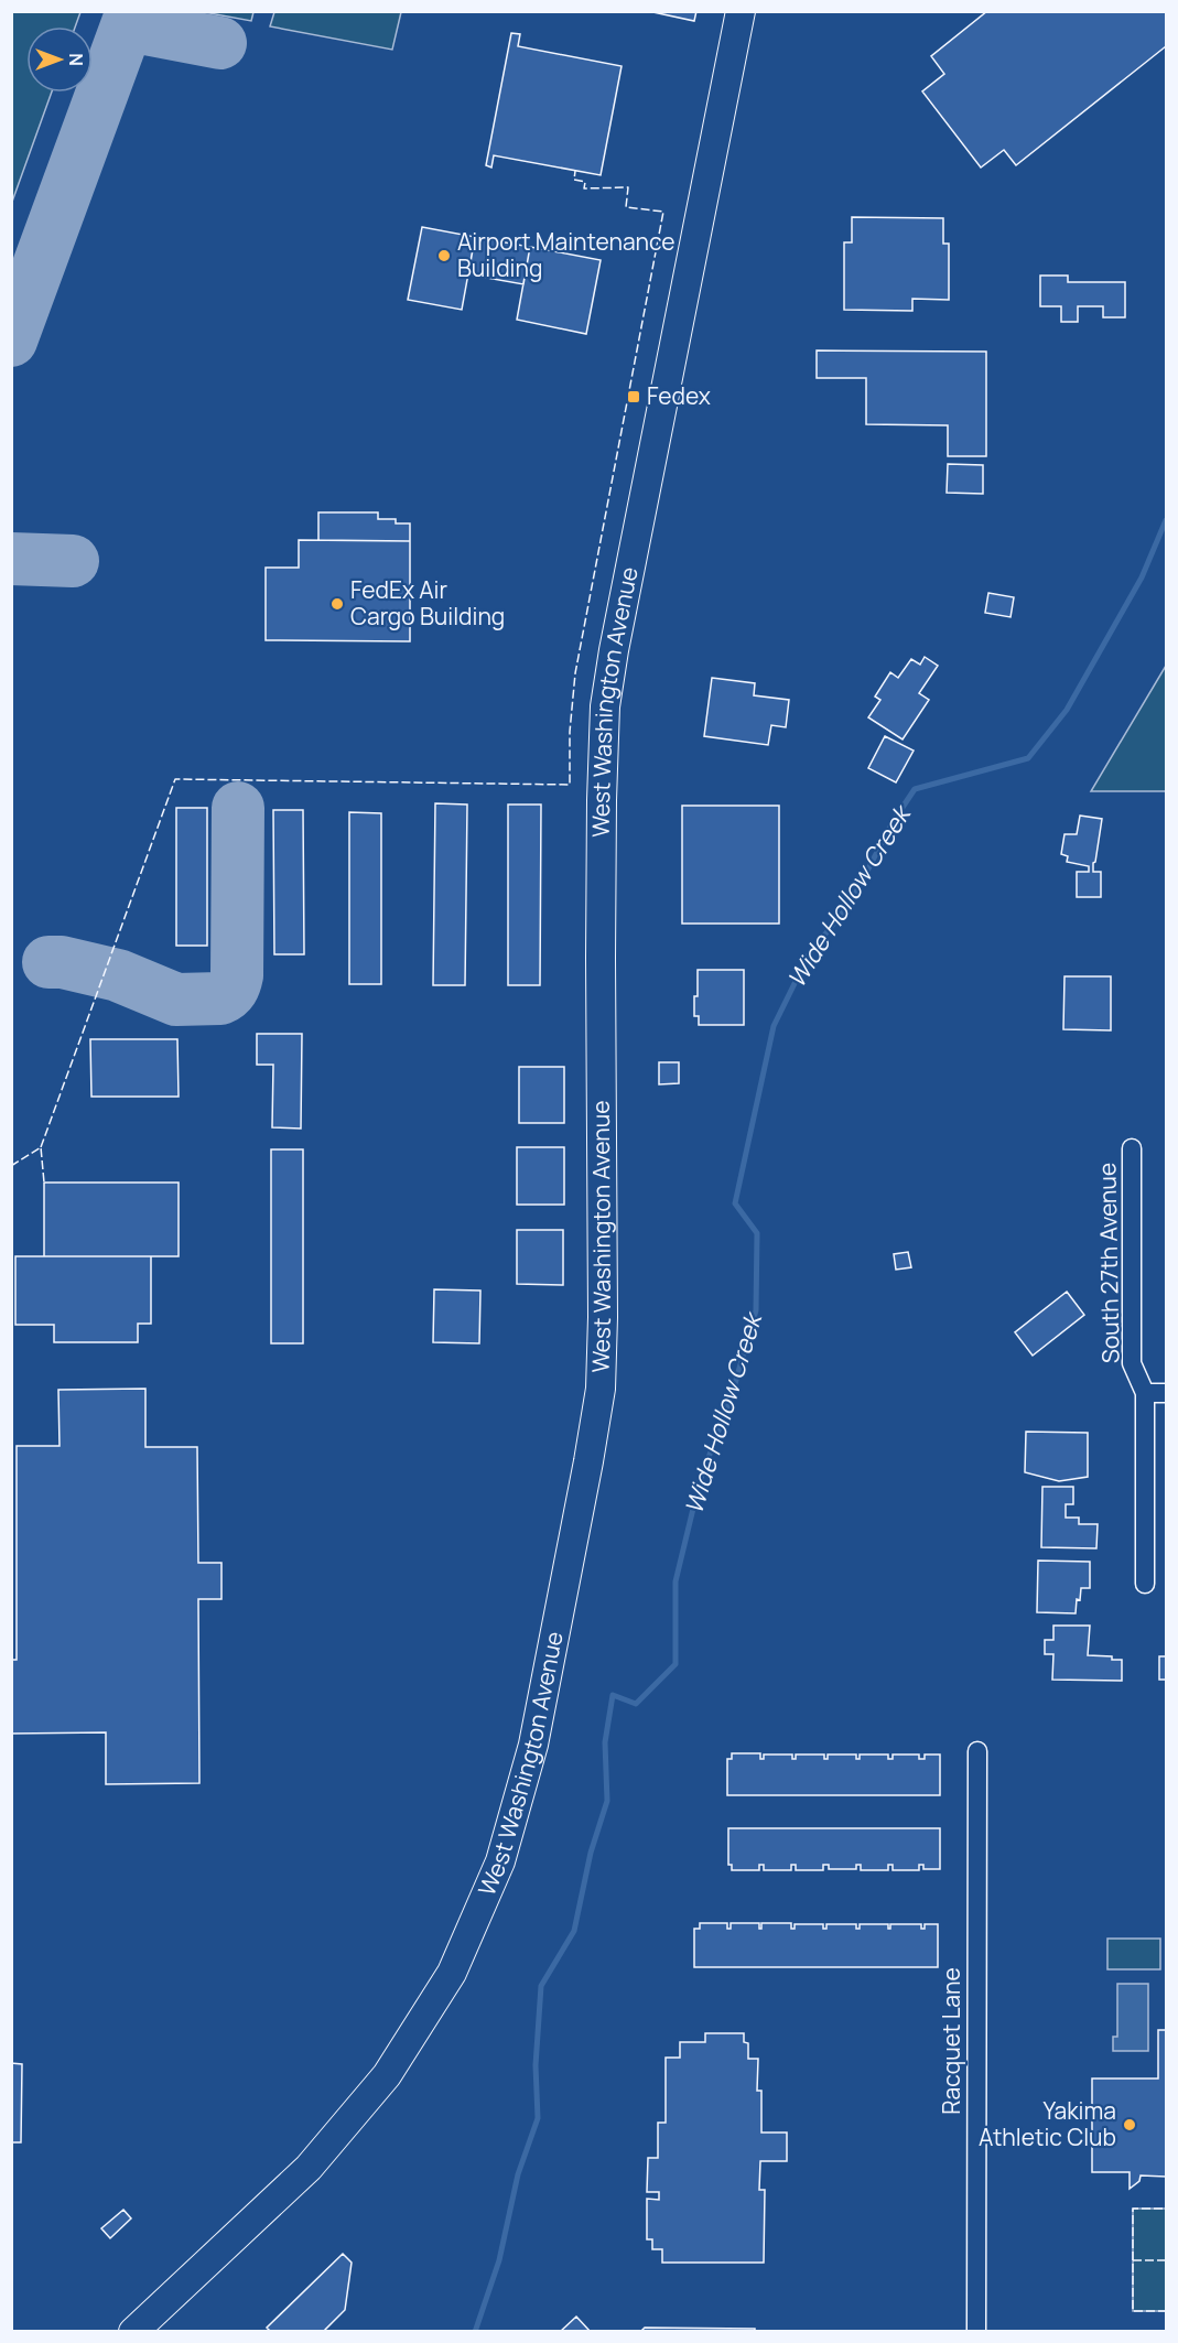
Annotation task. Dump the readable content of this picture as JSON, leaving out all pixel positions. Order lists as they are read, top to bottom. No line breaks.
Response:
{"streets":{"main road":["West Washington Avenue"],"street":["South 27th Avenue","Racquet Lane"]},"water":["Wide Hollow Creek"],"places":{"other":["Airport Maintenance Building","FedEx Air Cargo Building","Yakima Athletic Club"],"transit":["Fedex"]},"north":"right"}
